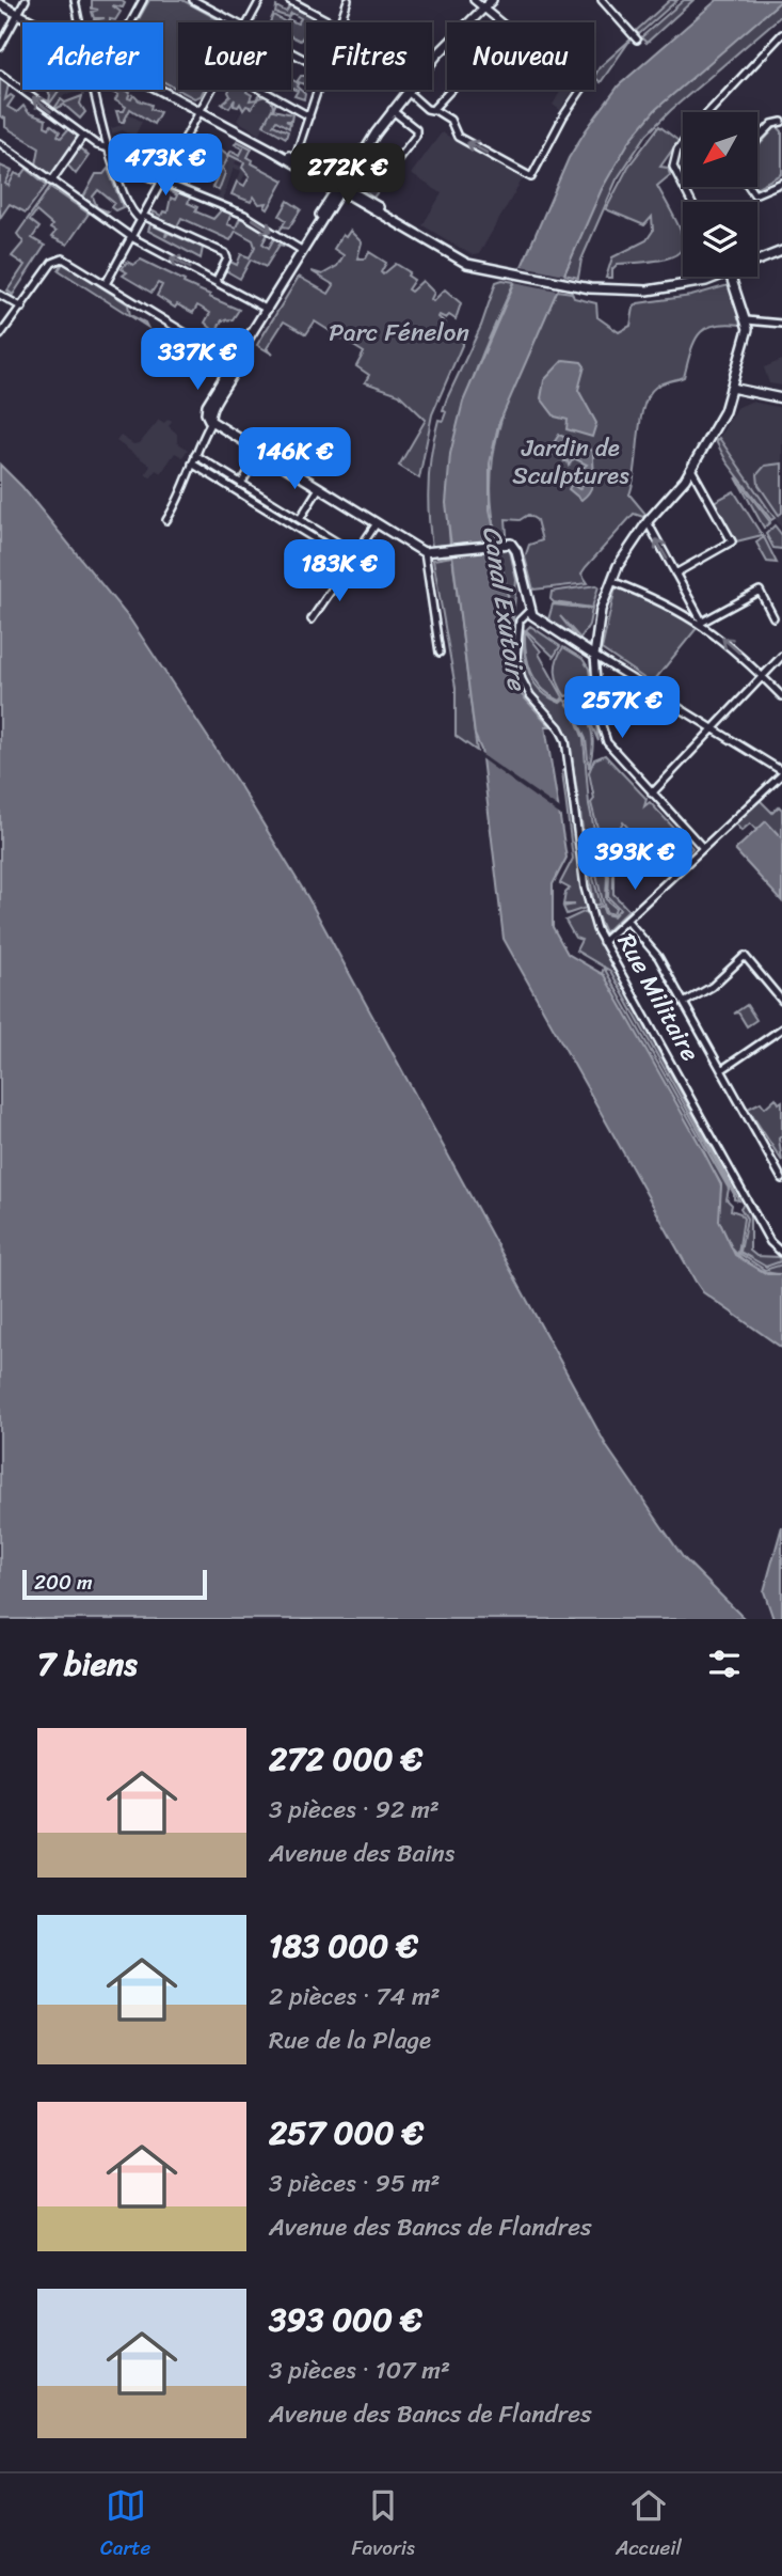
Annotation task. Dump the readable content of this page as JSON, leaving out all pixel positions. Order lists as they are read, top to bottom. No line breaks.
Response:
{"streets":{"street":["Rue Militaire"]},"water":["Canal Exutoire"],"parks":["Parc Fénelon","Jardin de Sculptures"],"scale_bar":"200 m","north":"bottom left","page":{"chip":["Acheter","Louer","Filtres","Nouveau"],"price":["473K €","272K €","337K €","146K €","183K €","257K €","393K €"],"scale":"200 m","heading":"7 biens","list":[{"name":"272 000 €","note":"3 pièces · 92 m² · Avenue des Bains"},{"name":"183 000 €","note":"2 pièces · 74 m² · Rue de la Plage"},{"name":"257 000 €","note":"3 pièces · 95 m² · Avenue des Bancs de Flandres"},{"name":"393 000 €","note":"3 pièces · 107 m² · Avenue des Bancs de Flandres"}],"tabs":["Carte","Favoris","Accueil"]}}
